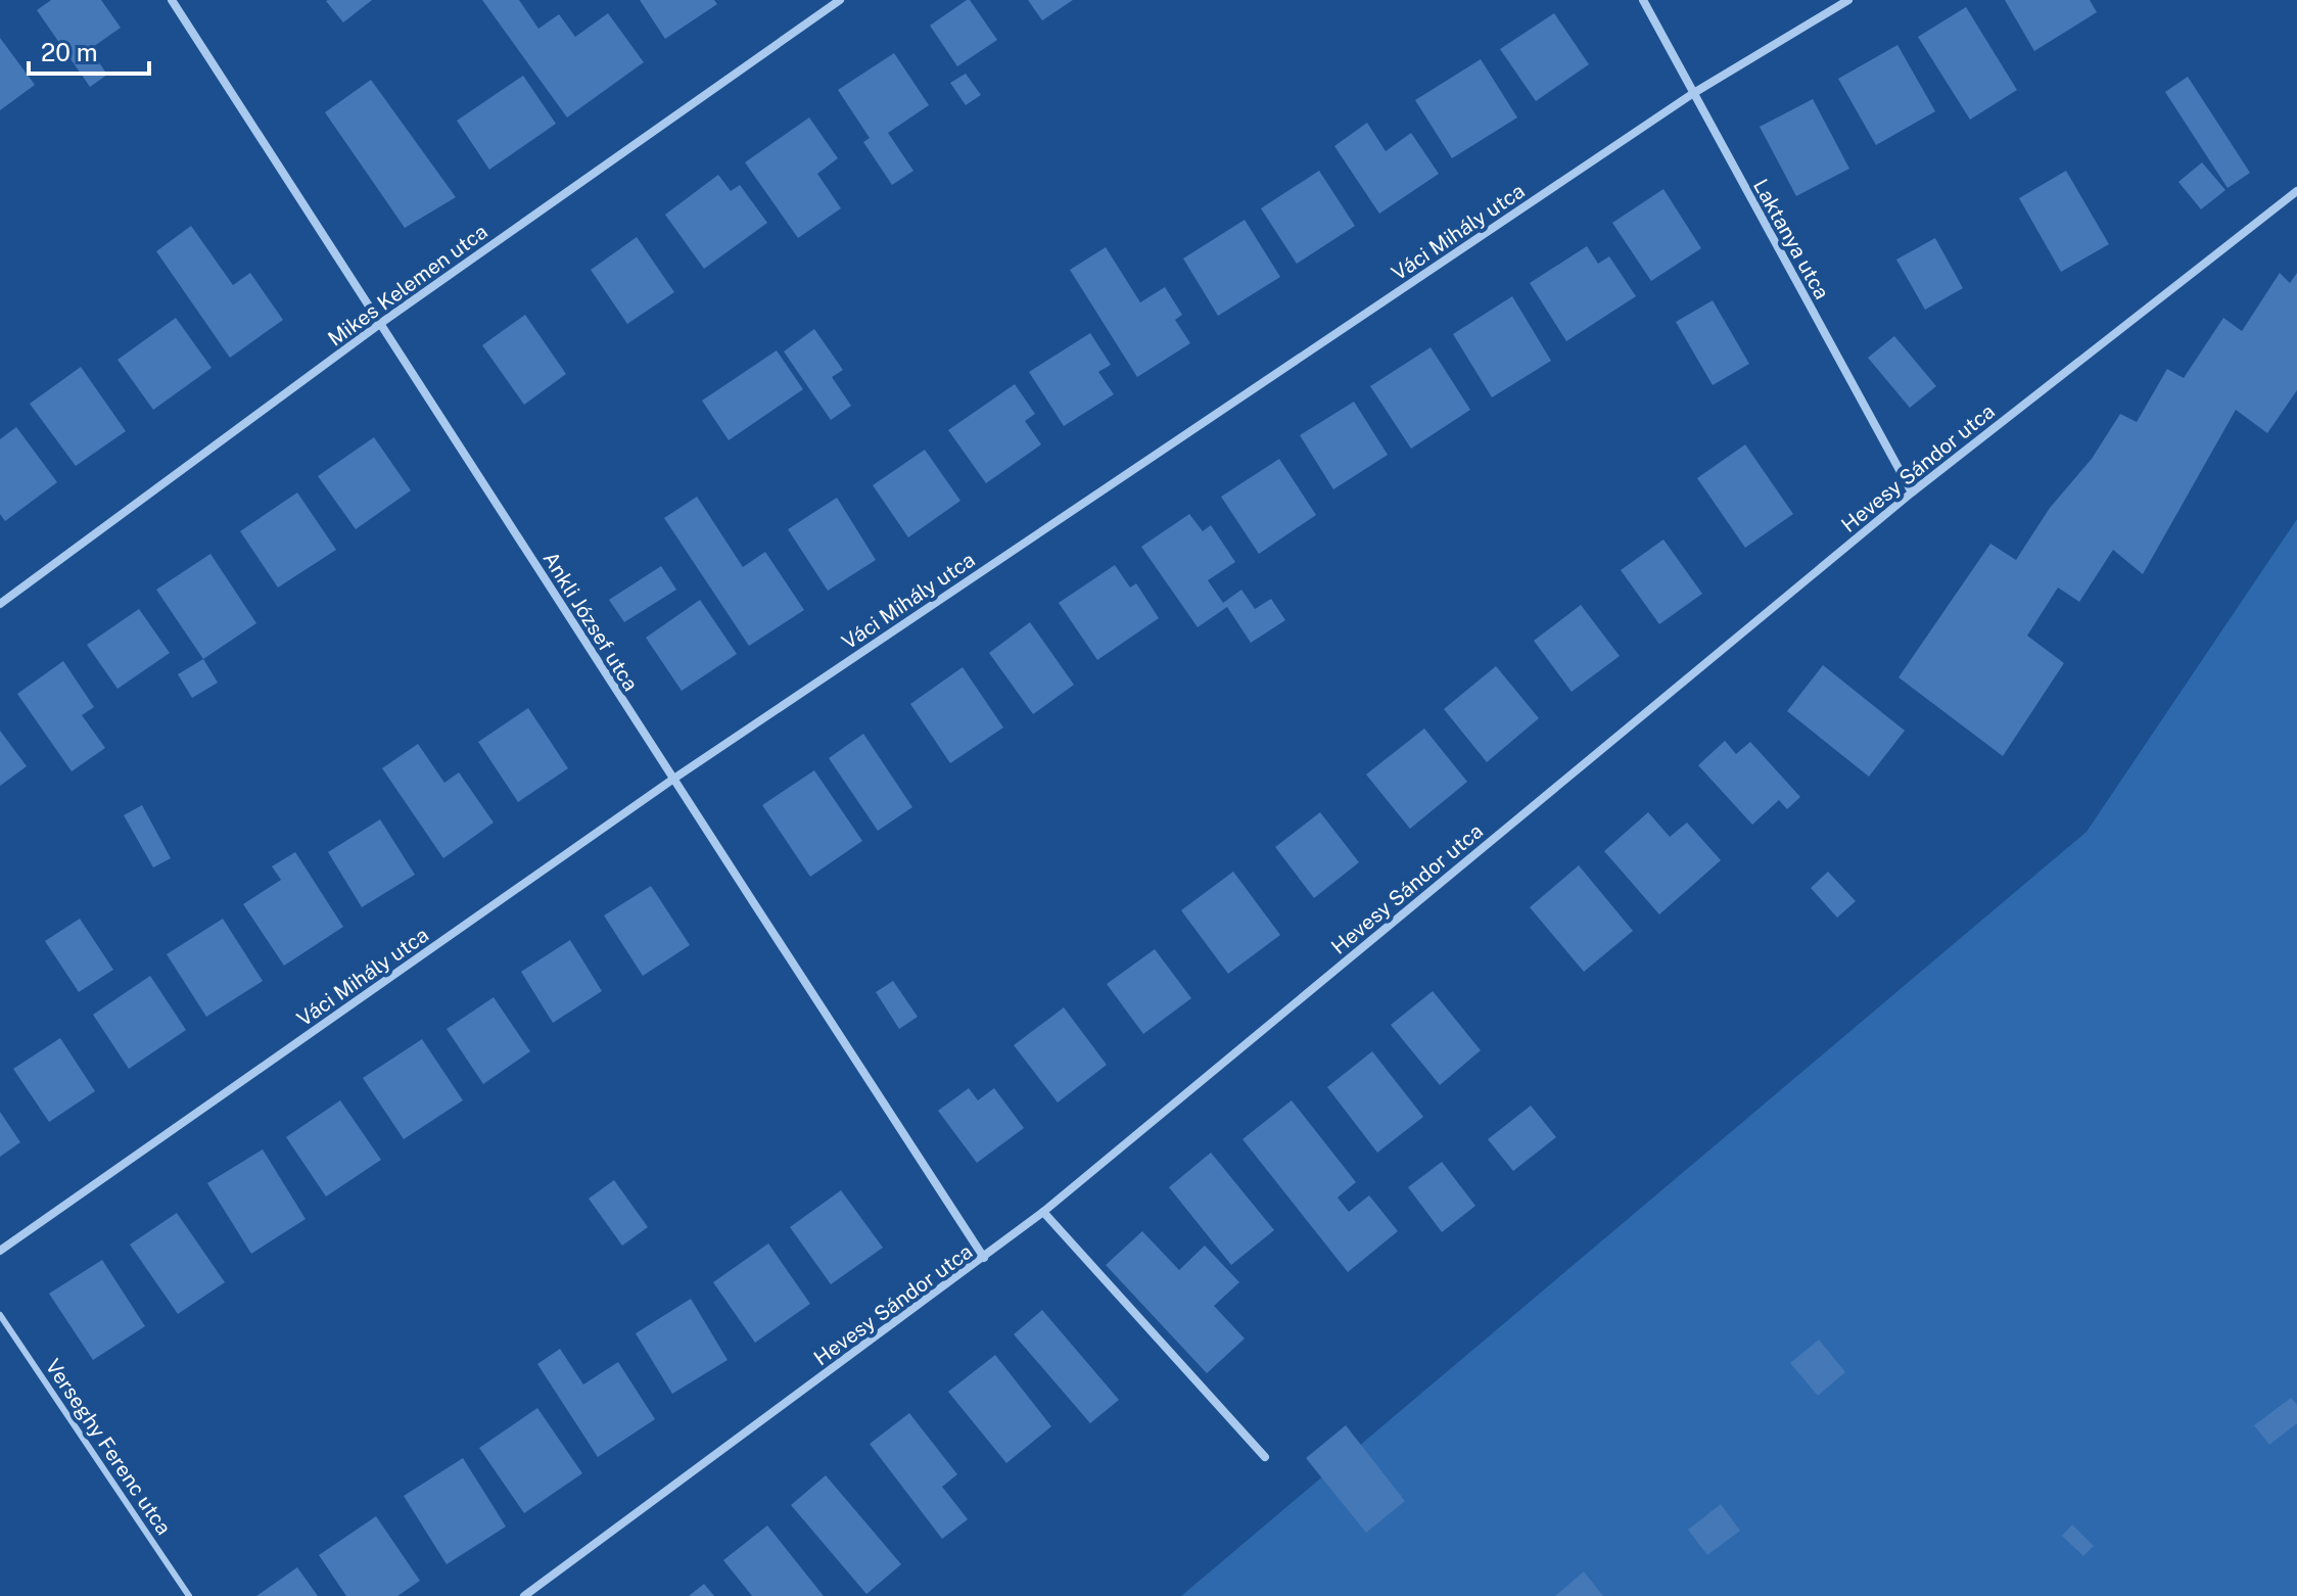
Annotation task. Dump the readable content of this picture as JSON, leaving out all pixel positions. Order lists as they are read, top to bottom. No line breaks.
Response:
{"streets":{"street":["Váci Mihály utca","Laktanya utca","Mikes Kelemen utca","Hevesy Sándor utca","Ankli József utca"],"lane":["Verseghy Ferenc utca"]},"crossings":[["Váci Mihály utca","Laktanya utca"],["Váci Mihály utca","Ankli József utca"],["Laktanya utca","Hevesy Sándor utca"],["Mikes Kelemen utca","Ankli József utca"],["Hevesy Sándor utca","Ankli József utca"]],"scale_bar":"20 m"}
